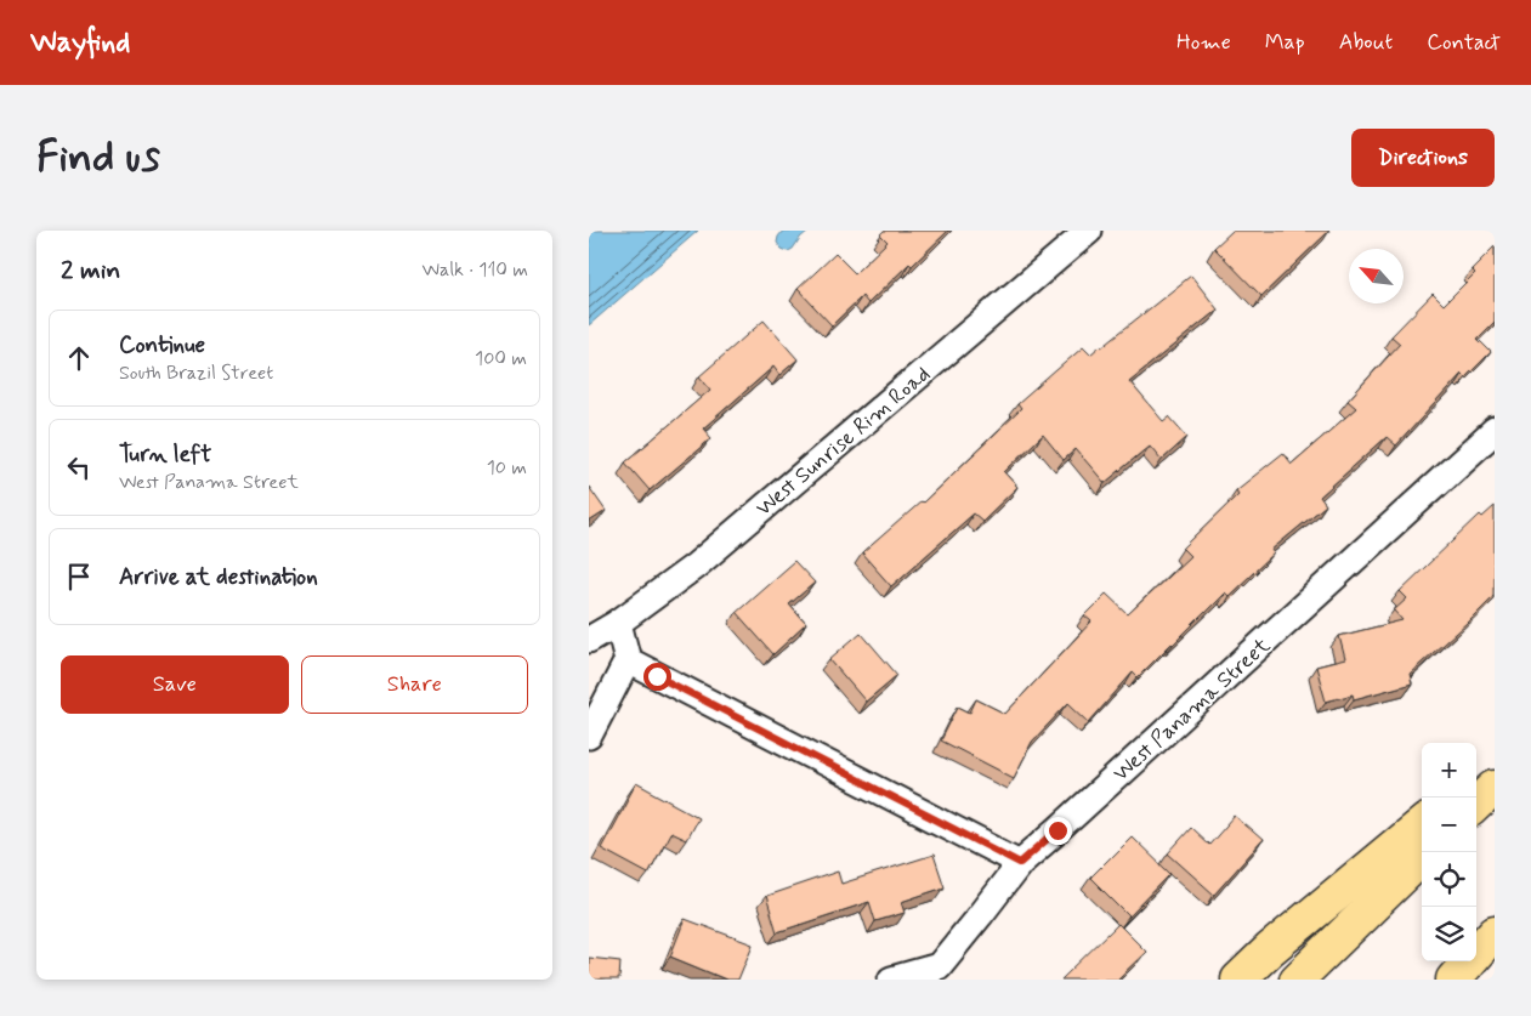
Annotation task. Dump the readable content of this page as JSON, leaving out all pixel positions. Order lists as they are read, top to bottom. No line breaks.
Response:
{"streets":{"street":["West Sunrise Rim Road","West Panama Street"]},"north":"top left","page":{"header":"Wayfind","nav":["Home","Map","About","Contact"],"buttons":["Directions",["Save","Share"]],"title":"Find us","heading":["2 min","Walk · 110 m"],"list":[["Continue","South Brazil Street","100 m"],["Turn left","West Panama Street","10 m"],"Arrive at destination"],"map_buttons":["+","−"]}}
